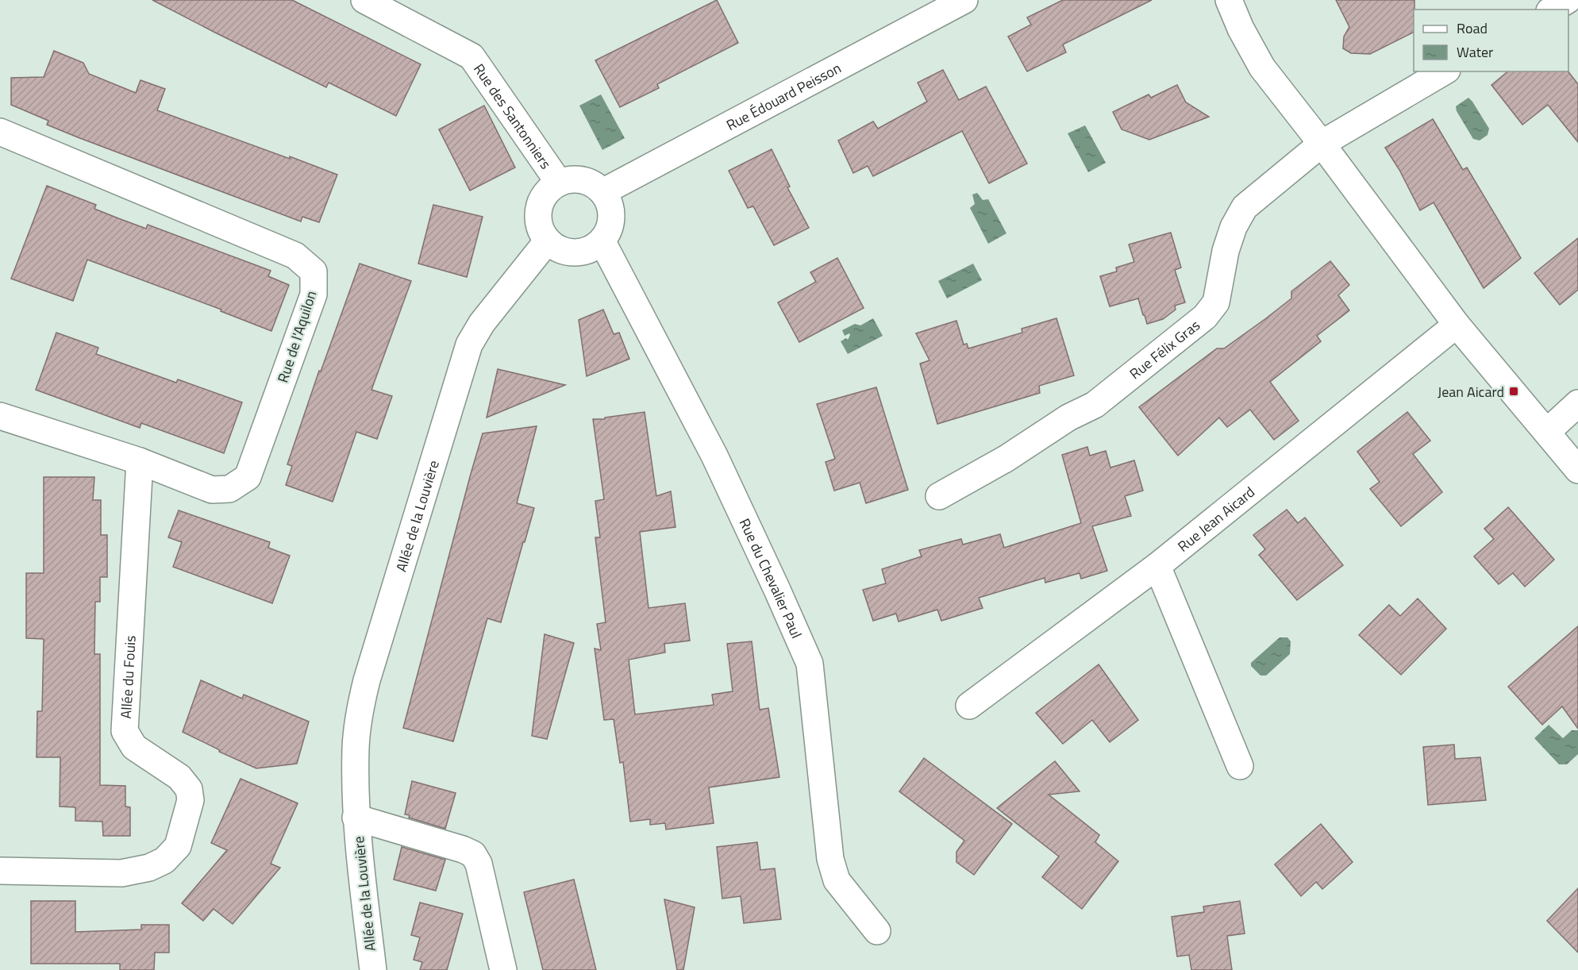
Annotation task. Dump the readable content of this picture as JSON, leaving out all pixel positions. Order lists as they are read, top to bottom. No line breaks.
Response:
{"streets":{"street":["Rue Édouard Peisson","Rue des Santonniers","Rue de l'Aquilon","Rue Félix Gras","Allée de la Louvière","Rue Jean Aicard","Rue du Chevalier Paul","Allée du Fouis"]},"crossings":[["Rue Édouard Peisson","Rue des Santonniers"],["Rue Édouard Peisson","Allée de la Louvière"],["Rue Édouard Peisson","Rue du Chevalier Paul"],["Rue des Santonniers","Allée de la Louvière"],["Rue des Santonniers","Rue du Chevalier Paul"],["Rue de l'Aquilon","Allée du Fouis"],["Allée de la Louvière","Rue du Chevalier Paul"]],"places":{"transit":["Jean Aicard"]},"legend":["Road","Water"]}
